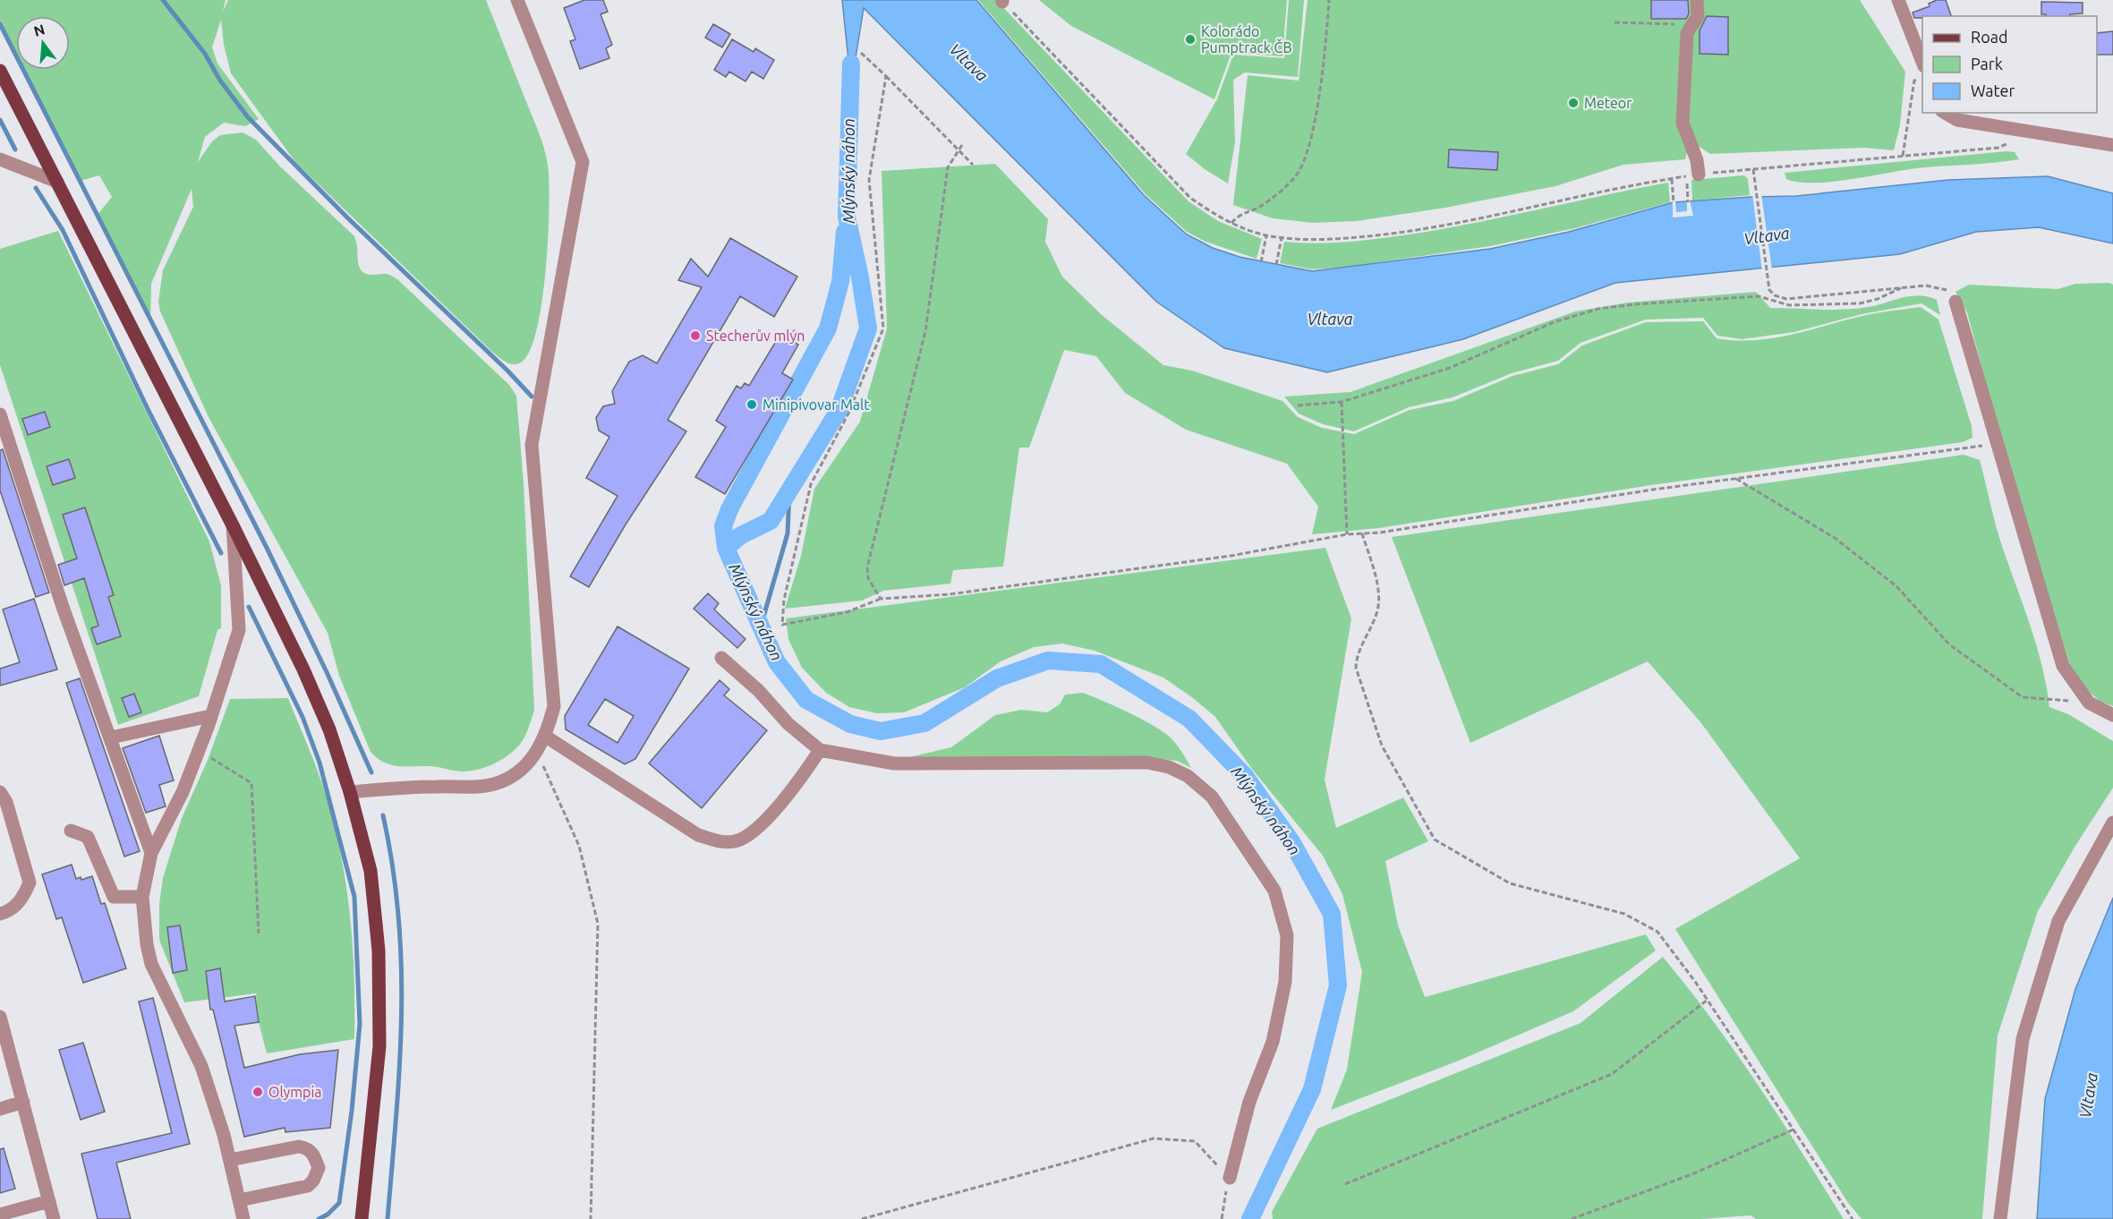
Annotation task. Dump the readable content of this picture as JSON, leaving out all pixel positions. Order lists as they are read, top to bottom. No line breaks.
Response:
{"water":["Vltava","Mlýnský náhon"],"places":["Kolorádo Pumptrack ČB","Meteor","Stecherův mlýn","Minipivovar Malt","Olympia"],"legend":["Road","Park","Water"],"north":"top"}
